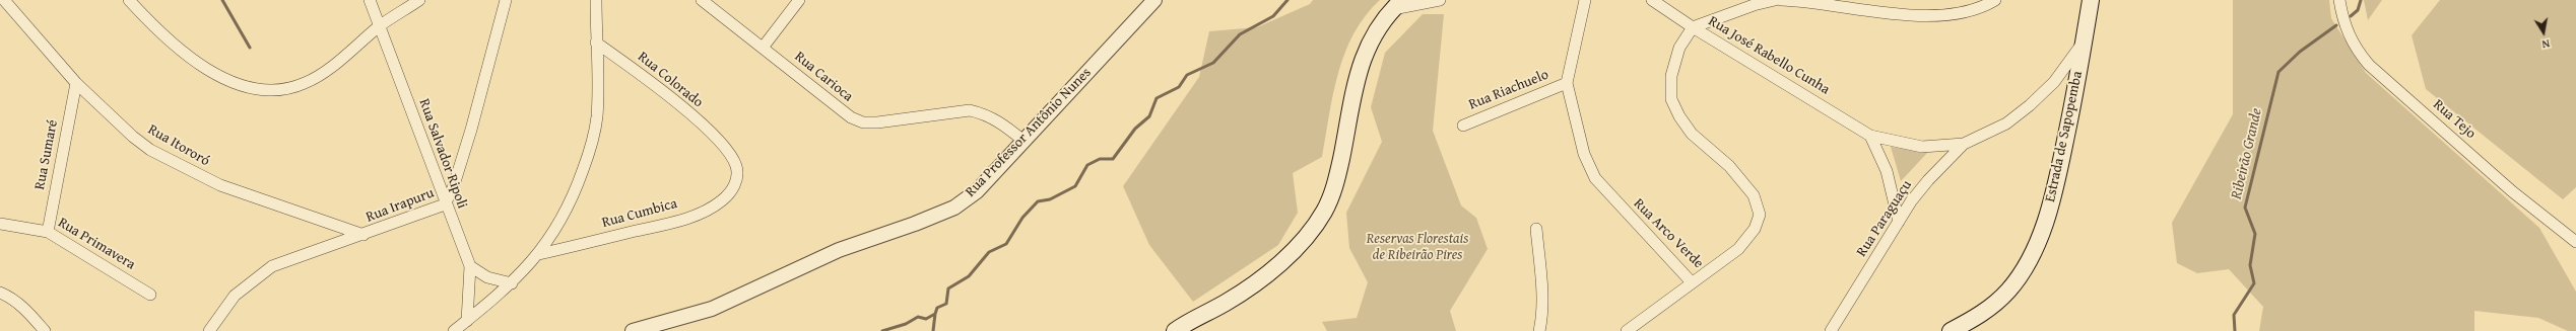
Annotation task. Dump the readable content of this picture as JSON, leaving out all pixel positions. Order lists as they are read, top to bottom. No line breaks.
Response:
{"streets":{"main road":["Estrada de Sapopemba"],"street":["Rua José Rabello Cunha","Rua Carioca","Rua Colorado","Rua Riachuelo","Rua Tejo","Rua Professor Antônio Nunes","Rua Itororó","Rua Salvador Ripoli","Rua Sumaré","Rua Irapuru","Rua Cumbica","Rua Paraguaçu","Rua Arco Verde","Rua Primavera"]},"crossings":[["Rua José Rabello Cunha","Rua Paraguaçu"],["Rua José Rabello Cunha","Rua Arco Verde"],["Rua Carioca","Rua Professor Antônio Nunes"],["Rua Colorado","Rua Cumbica"],["Rua Riachuelo","Rua Arco Verde"],["Estrada de Sapopemba","Rua Paraguaçu"],["Rua Itororó","Rua Sumaré"],["Rua Itororó","Rua Irapuru"],["Rua Salvador Ripoli","Rua Irapuru"],["Rua Sumaré","Rua Primavera"]],"water":["Ribeirão Grande"],"parks":["Reservas Florestais de Ribeirão Pires"],"north":"bottom"}
